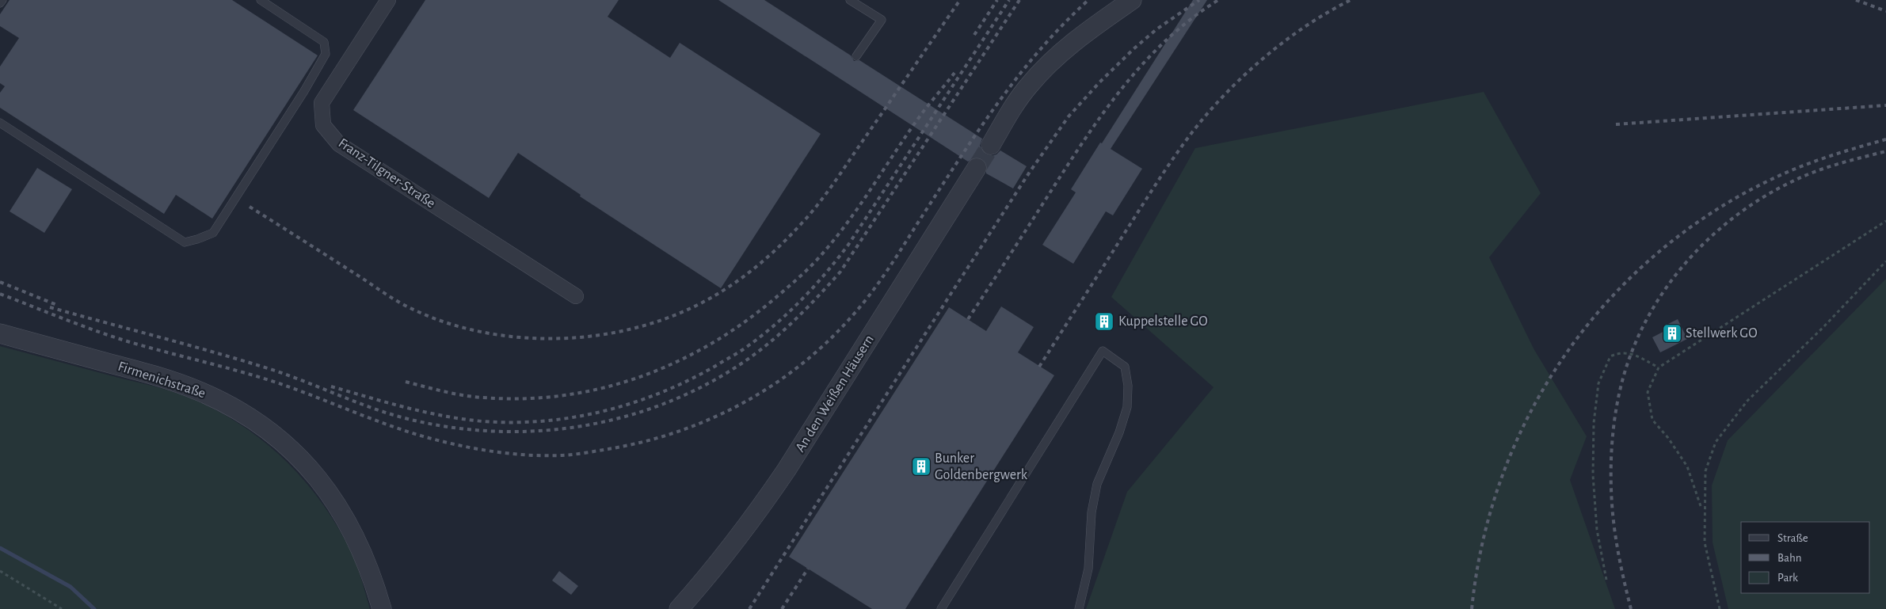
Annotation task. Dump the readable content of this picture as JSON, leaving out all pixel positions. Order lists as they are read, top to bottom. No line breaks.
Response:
{"streets":{"street":["Franz-Tilgner-Straße","Firmenichstraße","An den Weißen Häusern"]},"places":{"building":["Kuppelstelle GO","Stellwerk GO","Bunker Goldenbergwerk"]},"legend":["Straße","Bahn","Park"]}
